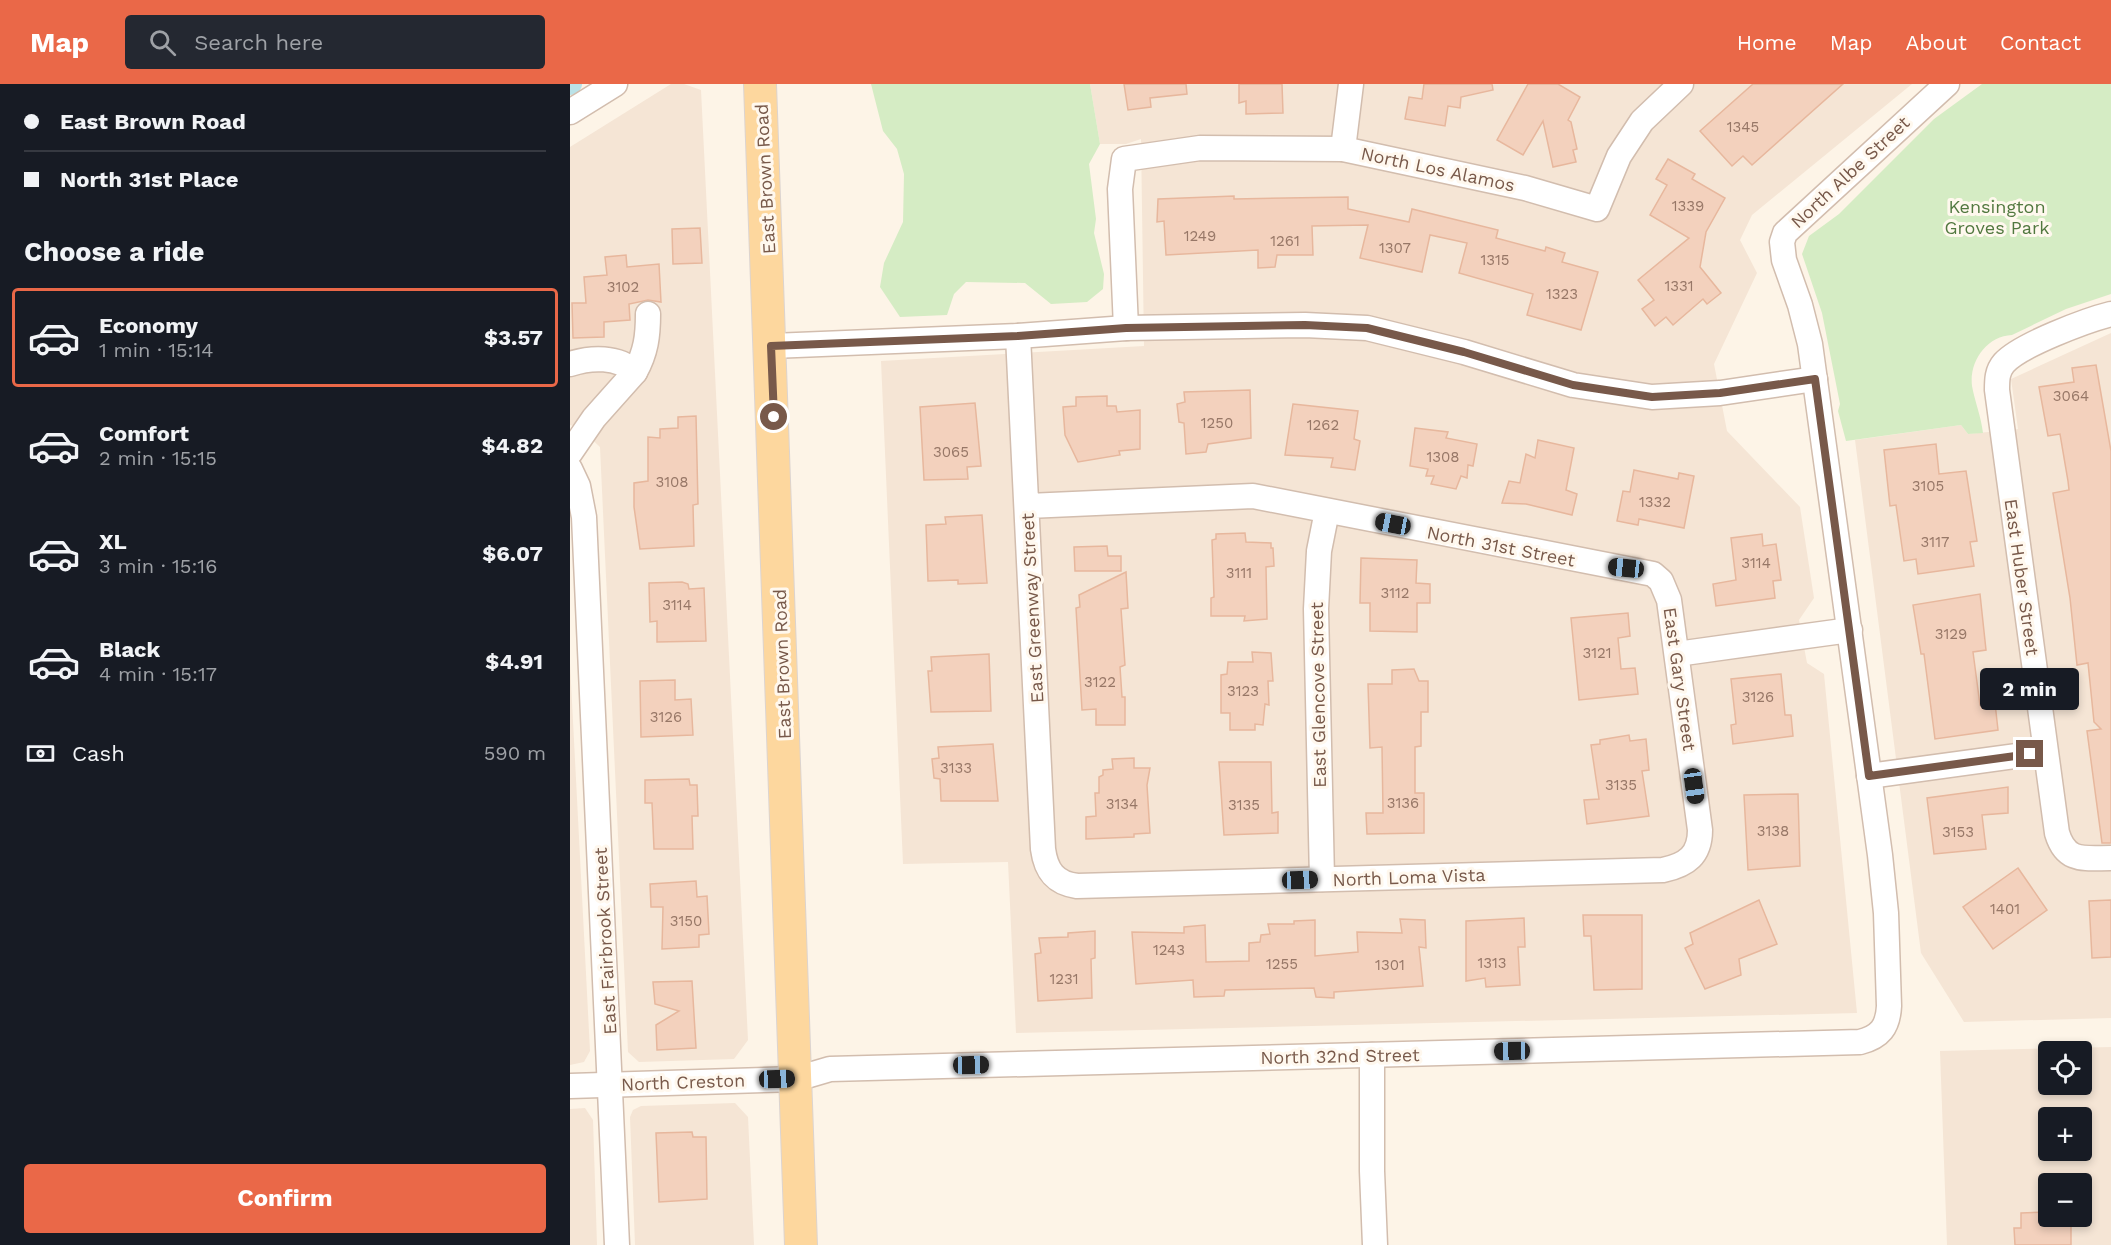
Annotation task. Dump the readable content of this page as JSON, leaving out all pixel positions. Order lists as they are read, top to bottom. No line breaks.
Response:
{"streets":{"main road":["East Brown Road"],"street":["North Los Alamos","North Albe Street","North 31st Street","East Huber Street","East Greenway Street","East Gary Street","East Glencove Street","North Loma Vista","East Fairbrook Street","North 32nd Street","North Creston"]},"crossings":[["North Albe Street","North 32nd Street"],["East Brown Road","North 32nd Street"],["East Brown Road","North Creston"],["North 31st Street","East Greenway Street"],["North 31st Street","East Gary Street"],["North 31st Street","East Glencove Street"],["East Greenway Street","North Loma Vista"],["East Gary Street","North Loma Vista"],["East Glencove Street","North Loma Vista"],["East Fairbrook Street","North Creston"],["North 32nd Street","North Creston"]],"parks":["Kensington Groves Park"],"house_numbers":["1345","1339","1249","1261","1307","1315","1331","3102","1323","3064","1250","1262","3065","1308","3108","3105","1332","3117","3114","3111","3112","3114","3129","3121","3122","3123","3126","3126","3133","3135","3136","3134","3135","3138","3153","1401","3150","1243","1313","1255","1301","1231"],"page":{"header":"Map","search":"Search here","nav":["Home","Map","About","Contact"],"banner":["East Brown Road","North 31st Place"],"heading":"Choose a ride","list":[{"name":"Economy","note":"1 min · 15:14","value":"$3.57"},{"name":"Comfort","note":"2 min · 15:15","value":"$4.82"},{"name":"XL","note":"3 min · 15:16","value":"$6.07"},{"name":"Black","note":"4 min · 15:17","value":"$4.91"}],"bubble":"2 min","pay":["Cash","590 m"],"map_buttons":["+","−"],"buttons":"Confirm"}}
